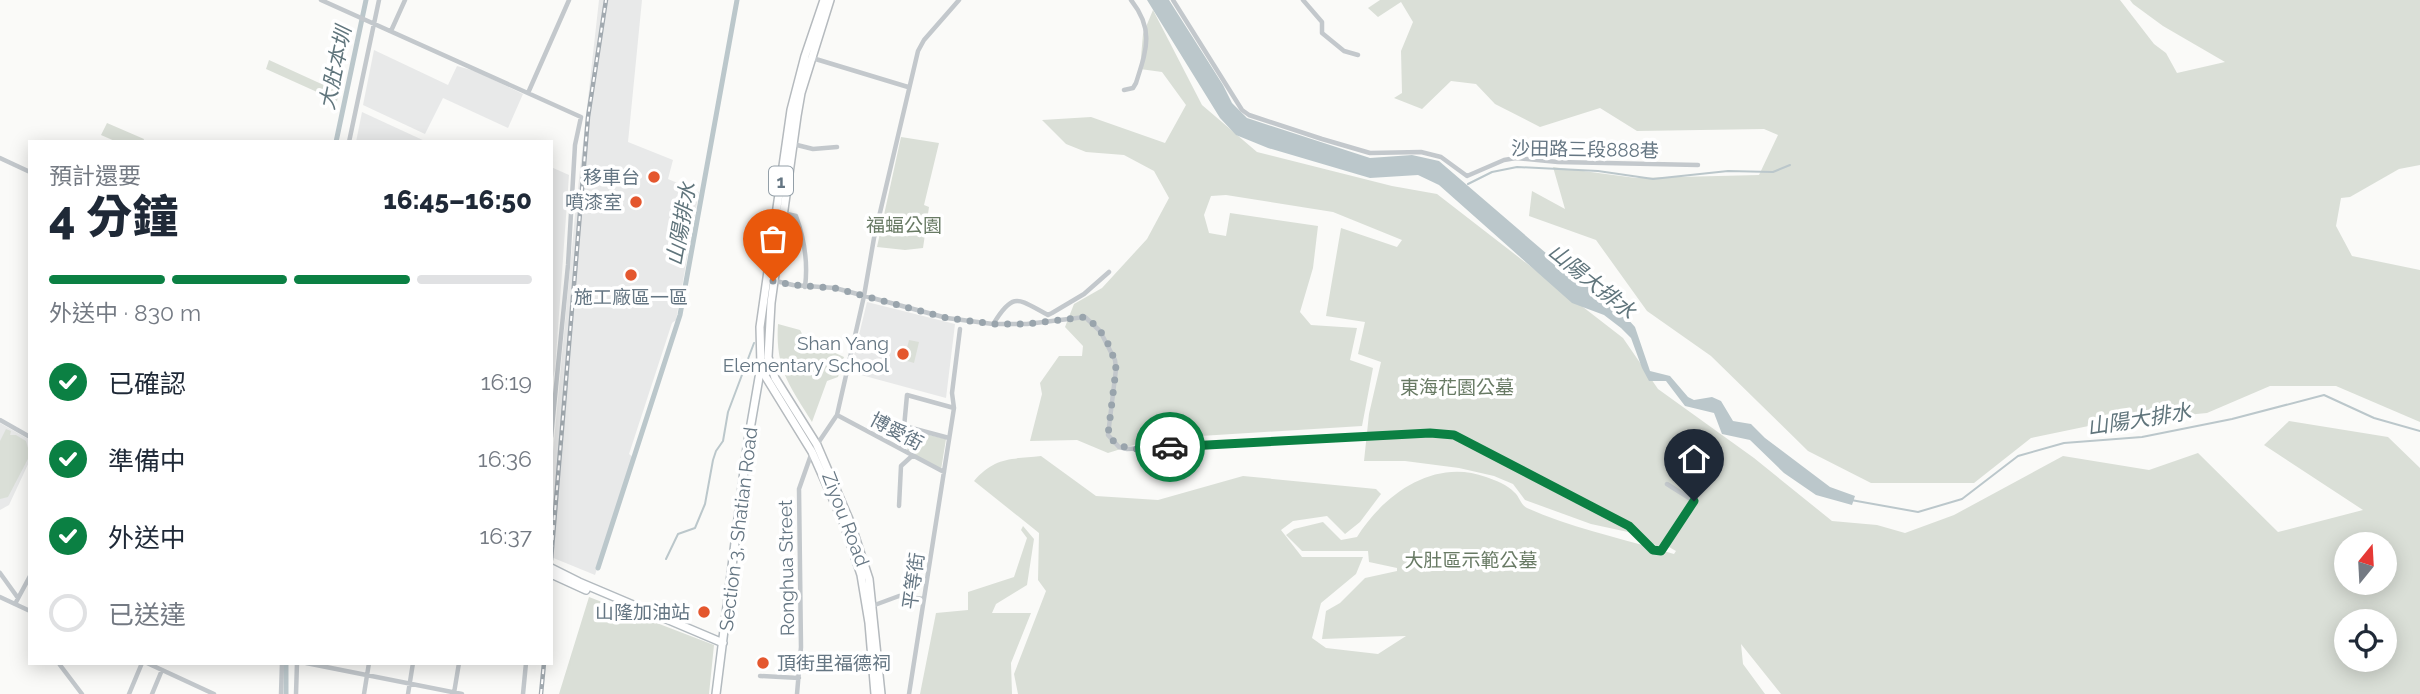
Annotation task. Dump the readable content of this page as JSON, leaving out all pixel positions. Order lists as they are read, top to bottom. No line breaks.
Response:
{"streets":{"main road":["1","Ziyou Road","Section 3, Shatian Road"],"street":["沙田路三段888巷","博愛街","Ronghua Street","平等街"]},"crossings":[["博愛街","Ronghua Street"],["博愛街","平等街"],["Ziyou Road","Section 3, Shatian Road"],["Ziyou Road","Ronghua Street"]],"water":["大肚本圳","山陽排水","山陽大排水"],"parks":["福蝠公園","東海花園公墓","大肚區示範公墓"],"places":["移車台","噴漆室","施工廠區一區","Shan Yang Elementary School","山隆加油站","頂街里福德祠"],"north":"top","page":{"heading":["4 分鐘","預計還要","16:45–16:50"],"bar":"外送中 · 830 m","list":[["已確認","16:19"],["準備中","16:36"],["外送中","16:37"],"已送達"]}}
